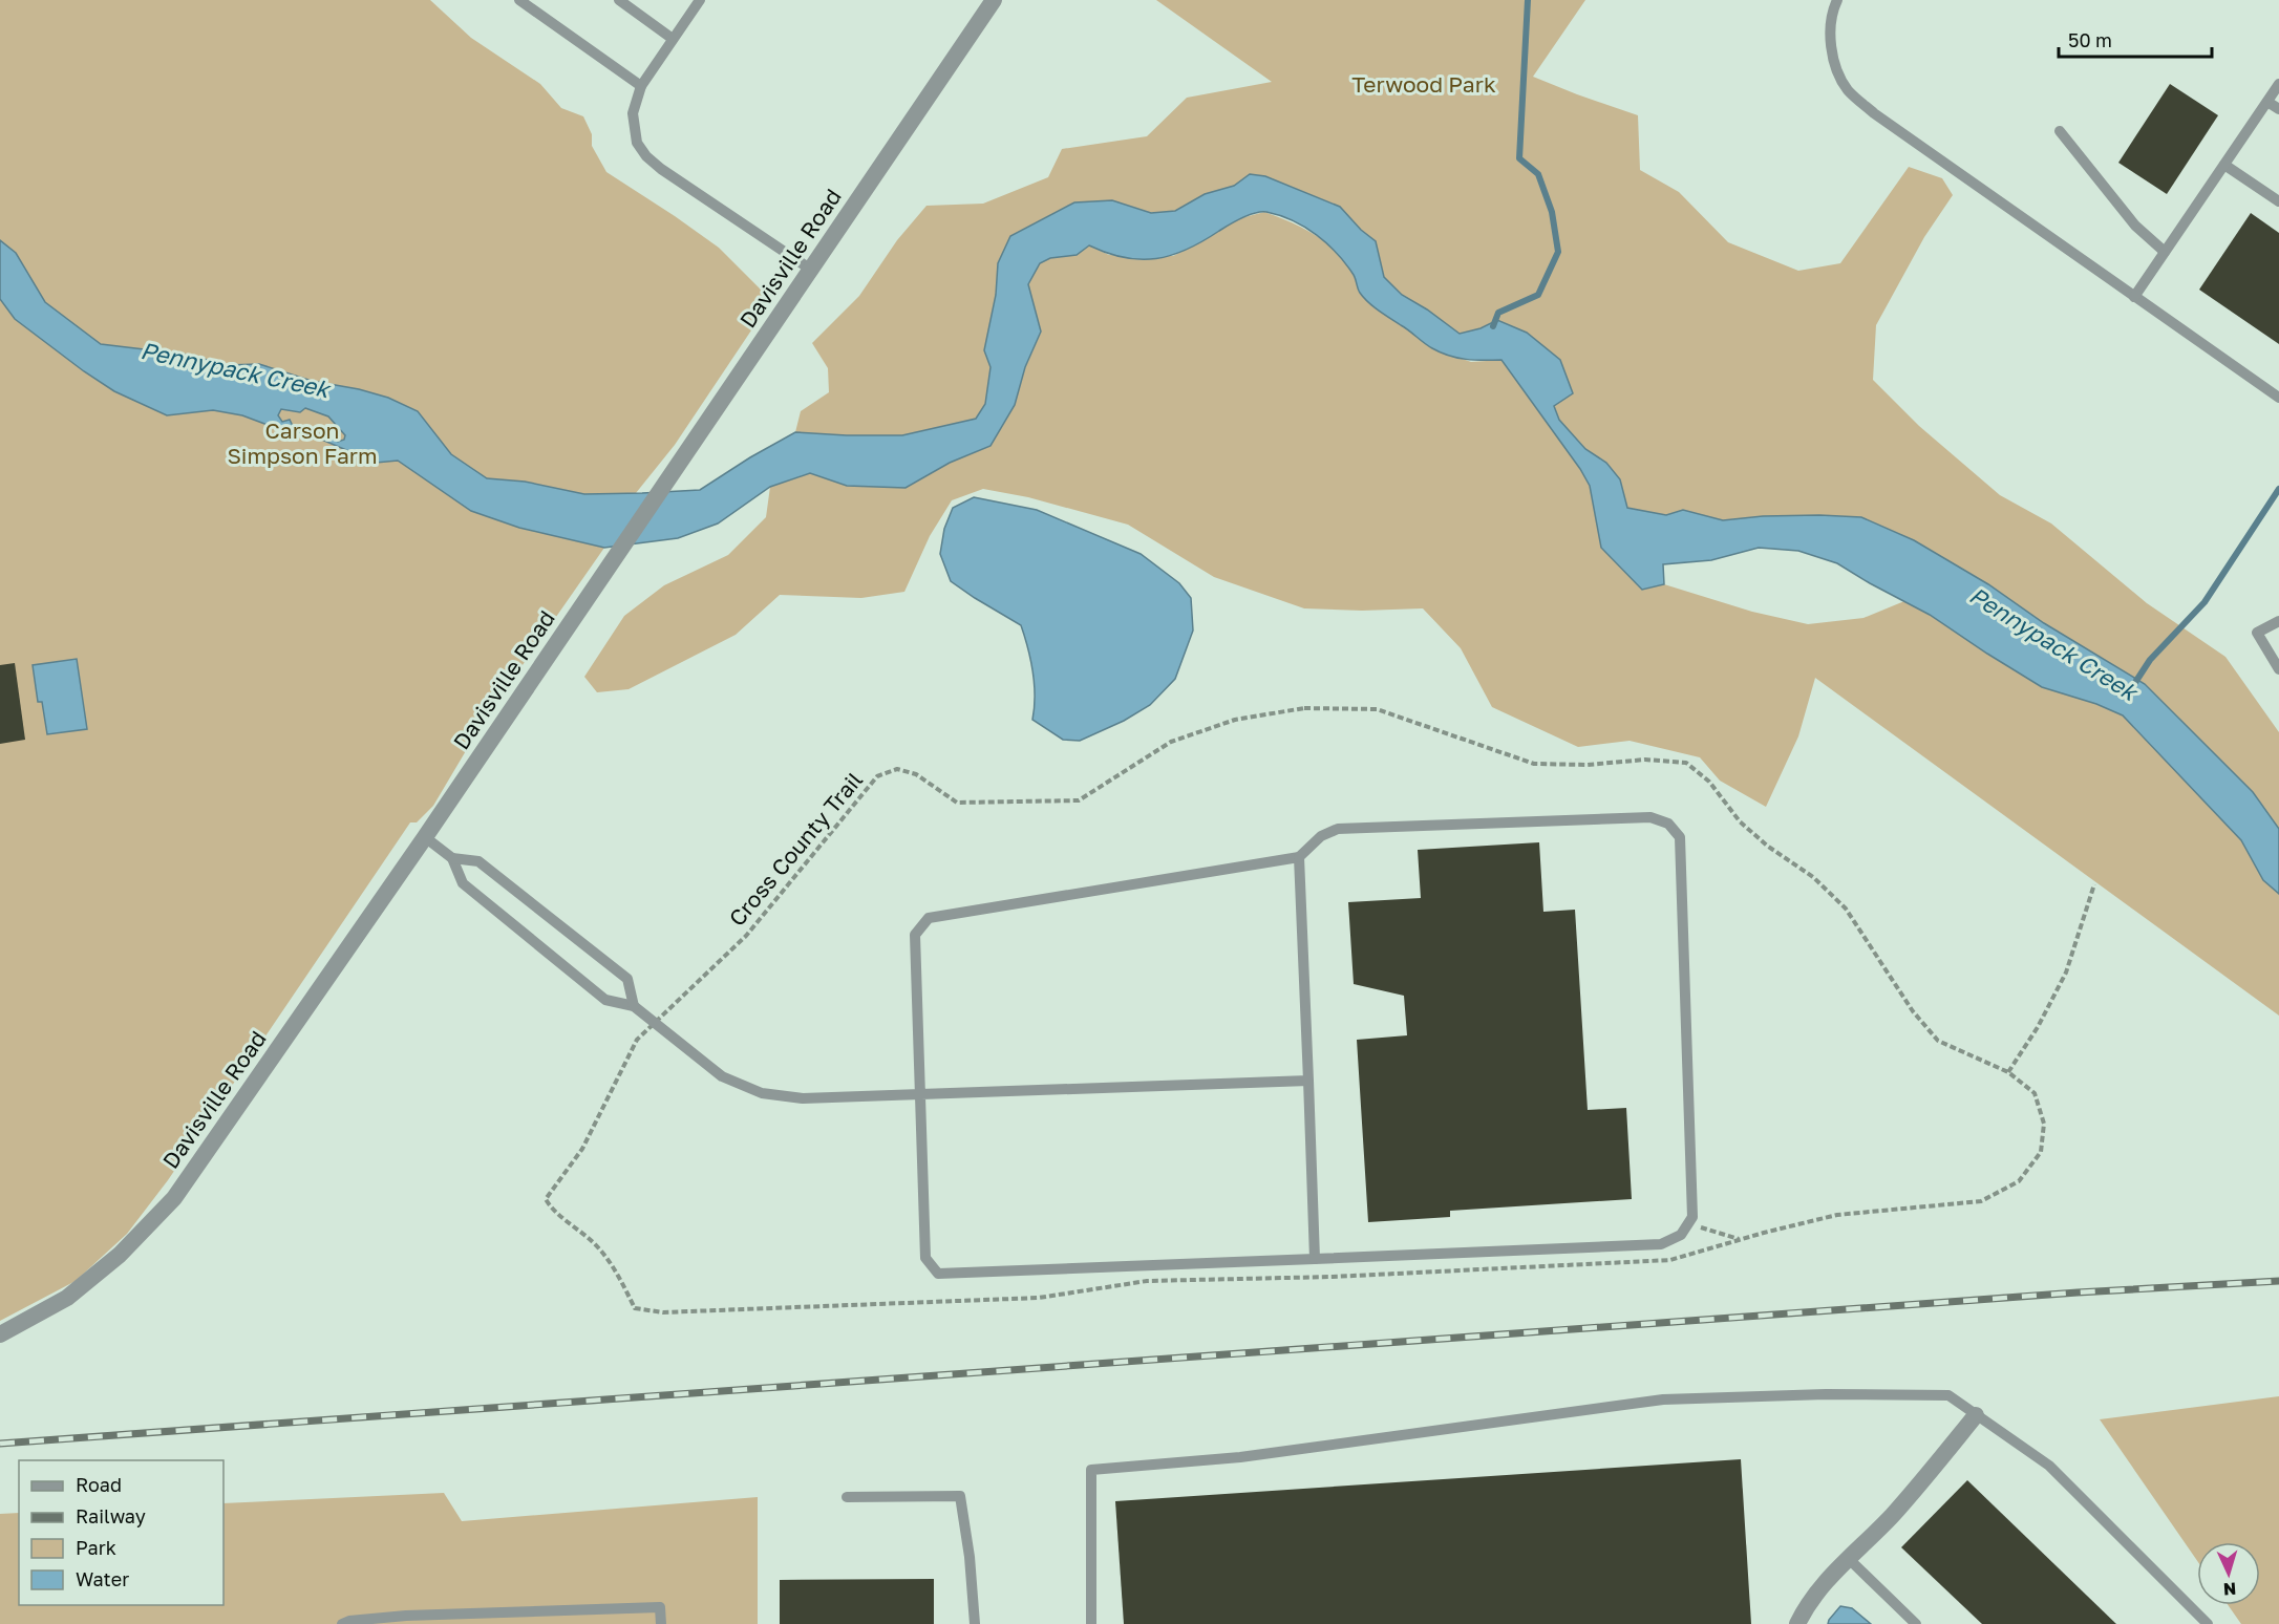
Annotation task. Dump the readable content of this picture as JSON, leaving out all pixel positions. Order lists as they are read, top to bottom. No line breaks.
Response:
{"streets":{"street":["Davisville Road"],"path":["Cross County Trail"]},"water":["Pennypack Creek"],"parks":["Terwood Park","Carson Simpson Farm"],"legend":["Road","Railway","Park","Water"],"scale_bar":"50 m","north":"bottom"}
